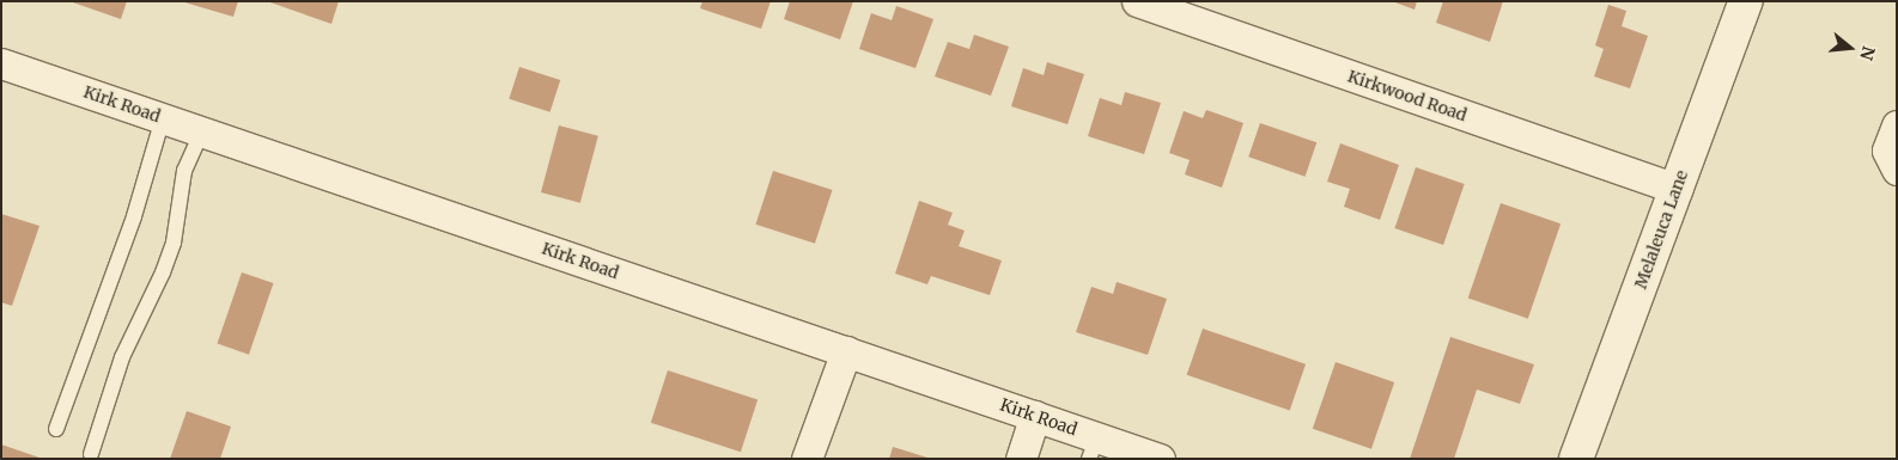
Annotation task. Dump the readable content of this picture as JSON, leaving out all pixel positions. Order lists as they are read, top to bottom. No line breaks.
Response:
{"streets":{"street":["Kirkwood Road","Kirk Road","Melaleuca Lane"]},"crossings":[["Kirkwood Road","Melaleuca Lane"]],"north":"right"}
